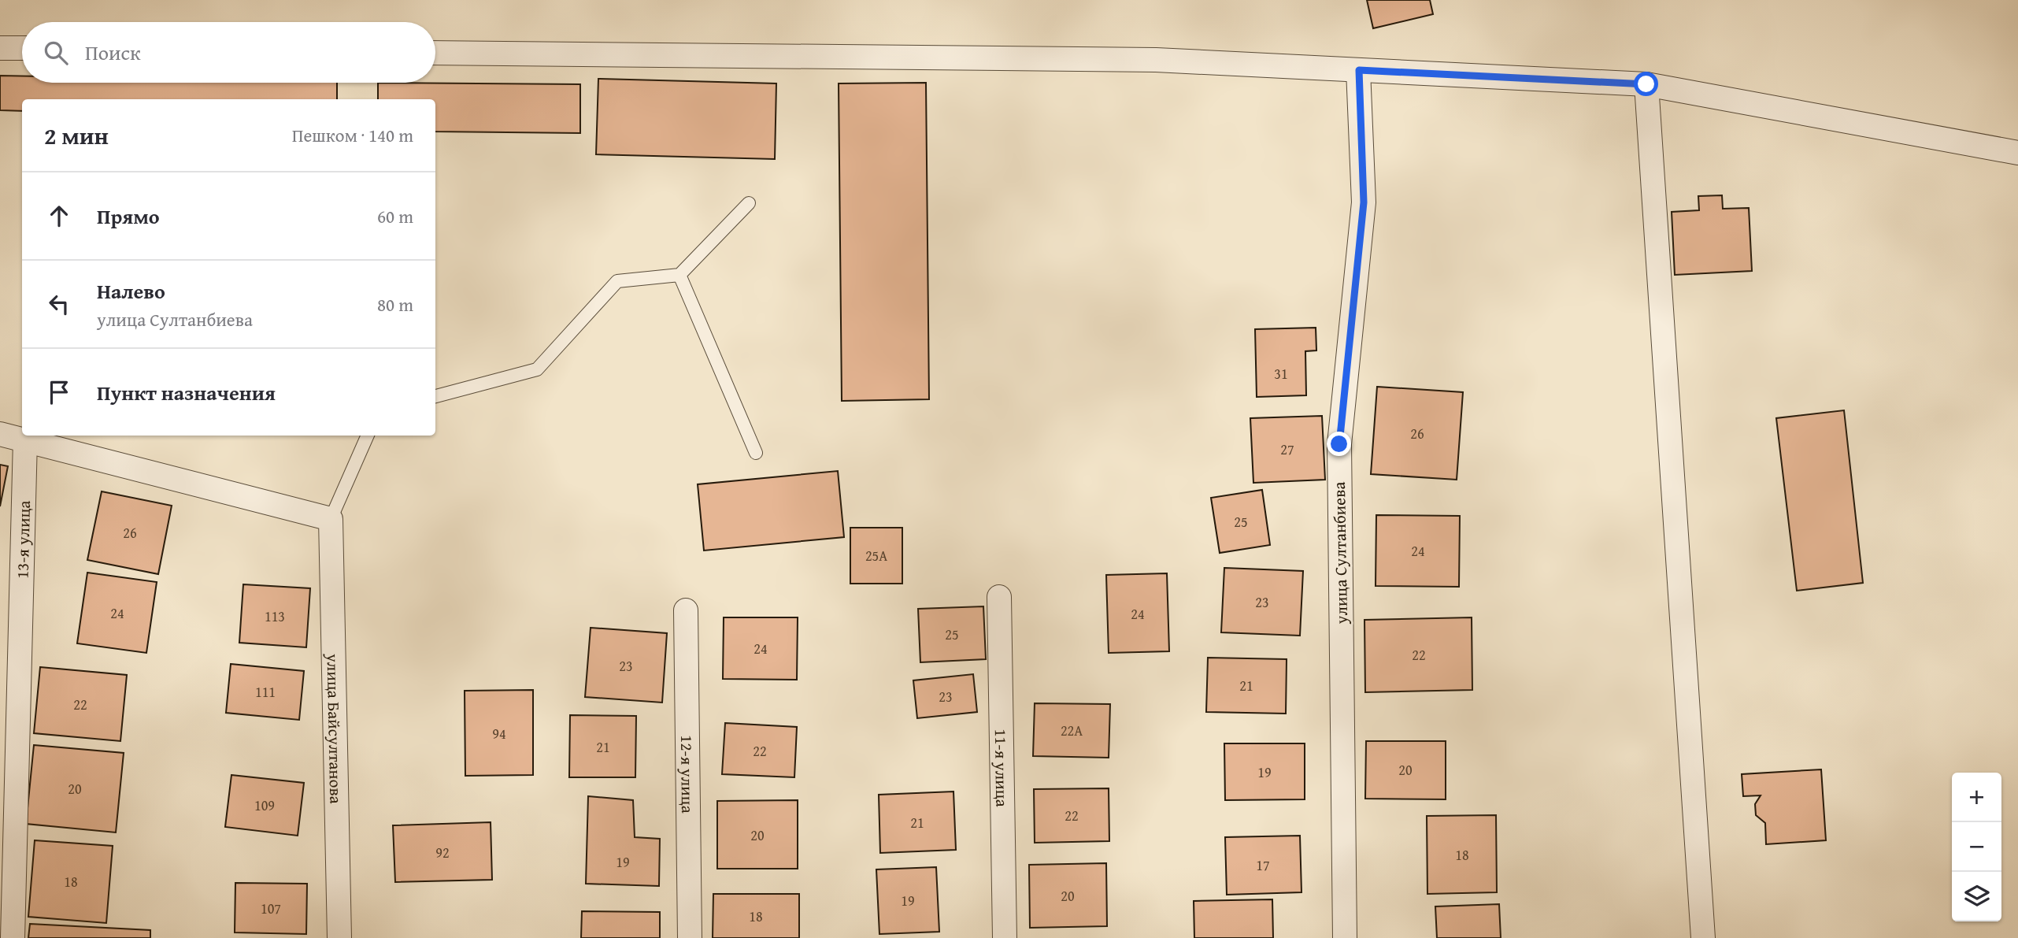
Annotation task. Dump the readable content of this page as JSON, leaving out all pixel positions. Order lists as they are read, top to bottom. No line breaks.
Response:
{"streets":{"street":["13-я улица","улица Султанбиева","улица Байсултанова","11-я улица","12-я улица"]},"house_numbers":["31","26","27","25","26","24","25А","23","24","24","113","25","24","22","23","21","111","23","22","22А","94","21","22","20","19","20","109","22","21","20","92","18","19","17","18","20","19","107","18"],"page":{"search":"Поиск","heading":["2 мин","Пешком · 140 m"],"list":[["Прямо","60 m"],["Налево","улица Султанбиева","80 m"],"Пункт назначения"],"map_buttons":["+","−"]}}
